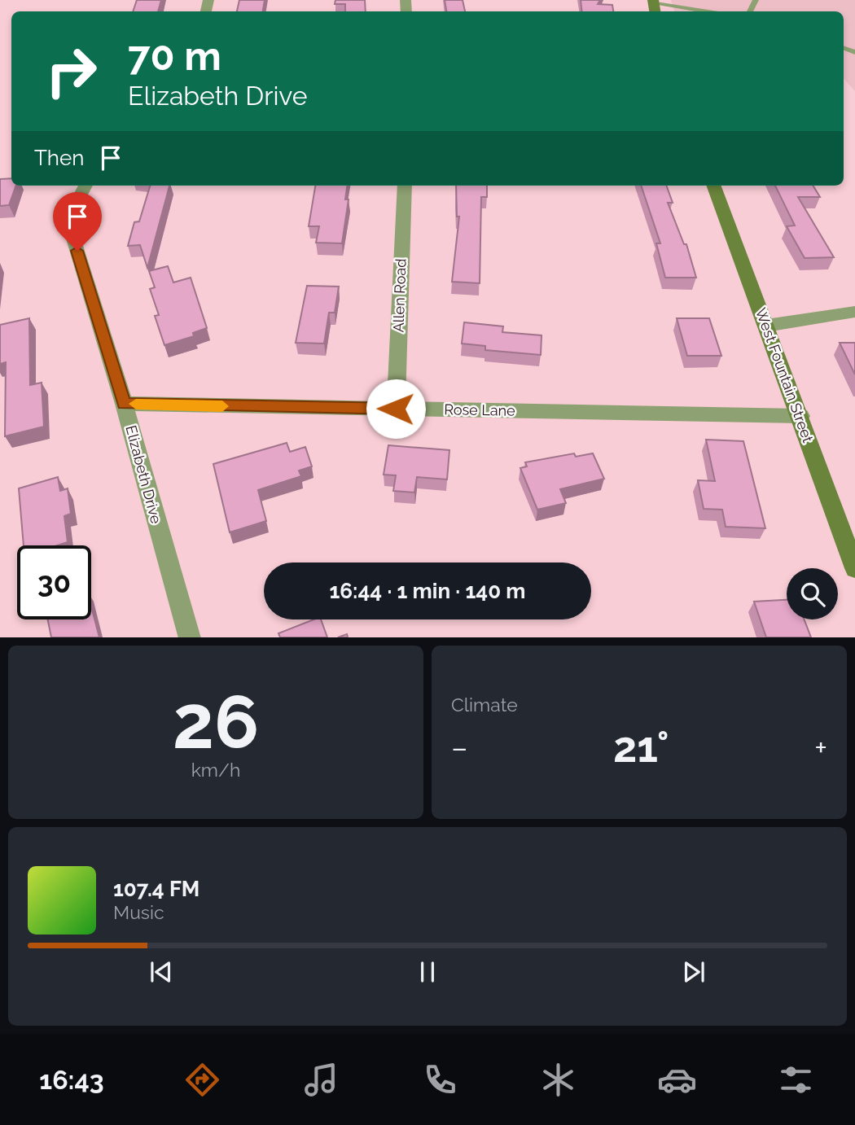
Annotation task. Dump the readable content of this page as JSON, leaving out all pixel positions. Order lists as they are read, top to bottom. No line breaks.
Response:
{"streets":{"street":["Allen Road","West Fountain Street","Rose Lane","Elizabeth Drive"]},"crossings":[["Allen Road","Rose Lane"],["West Fountain Street","Rose Lane"],["Rose Lane","Elizabeth Drive"]],"page":{"turn":["70 m","Elizabeth Drive"],"then":"Then","limit":"30","trip":"16:44 · 1 min · 140 m","tile":[["26","km/h"],"Climate"],"heat":["−","21°","+"],"song":["107.4 FM","Music"],"tabs":"16:43"}}
